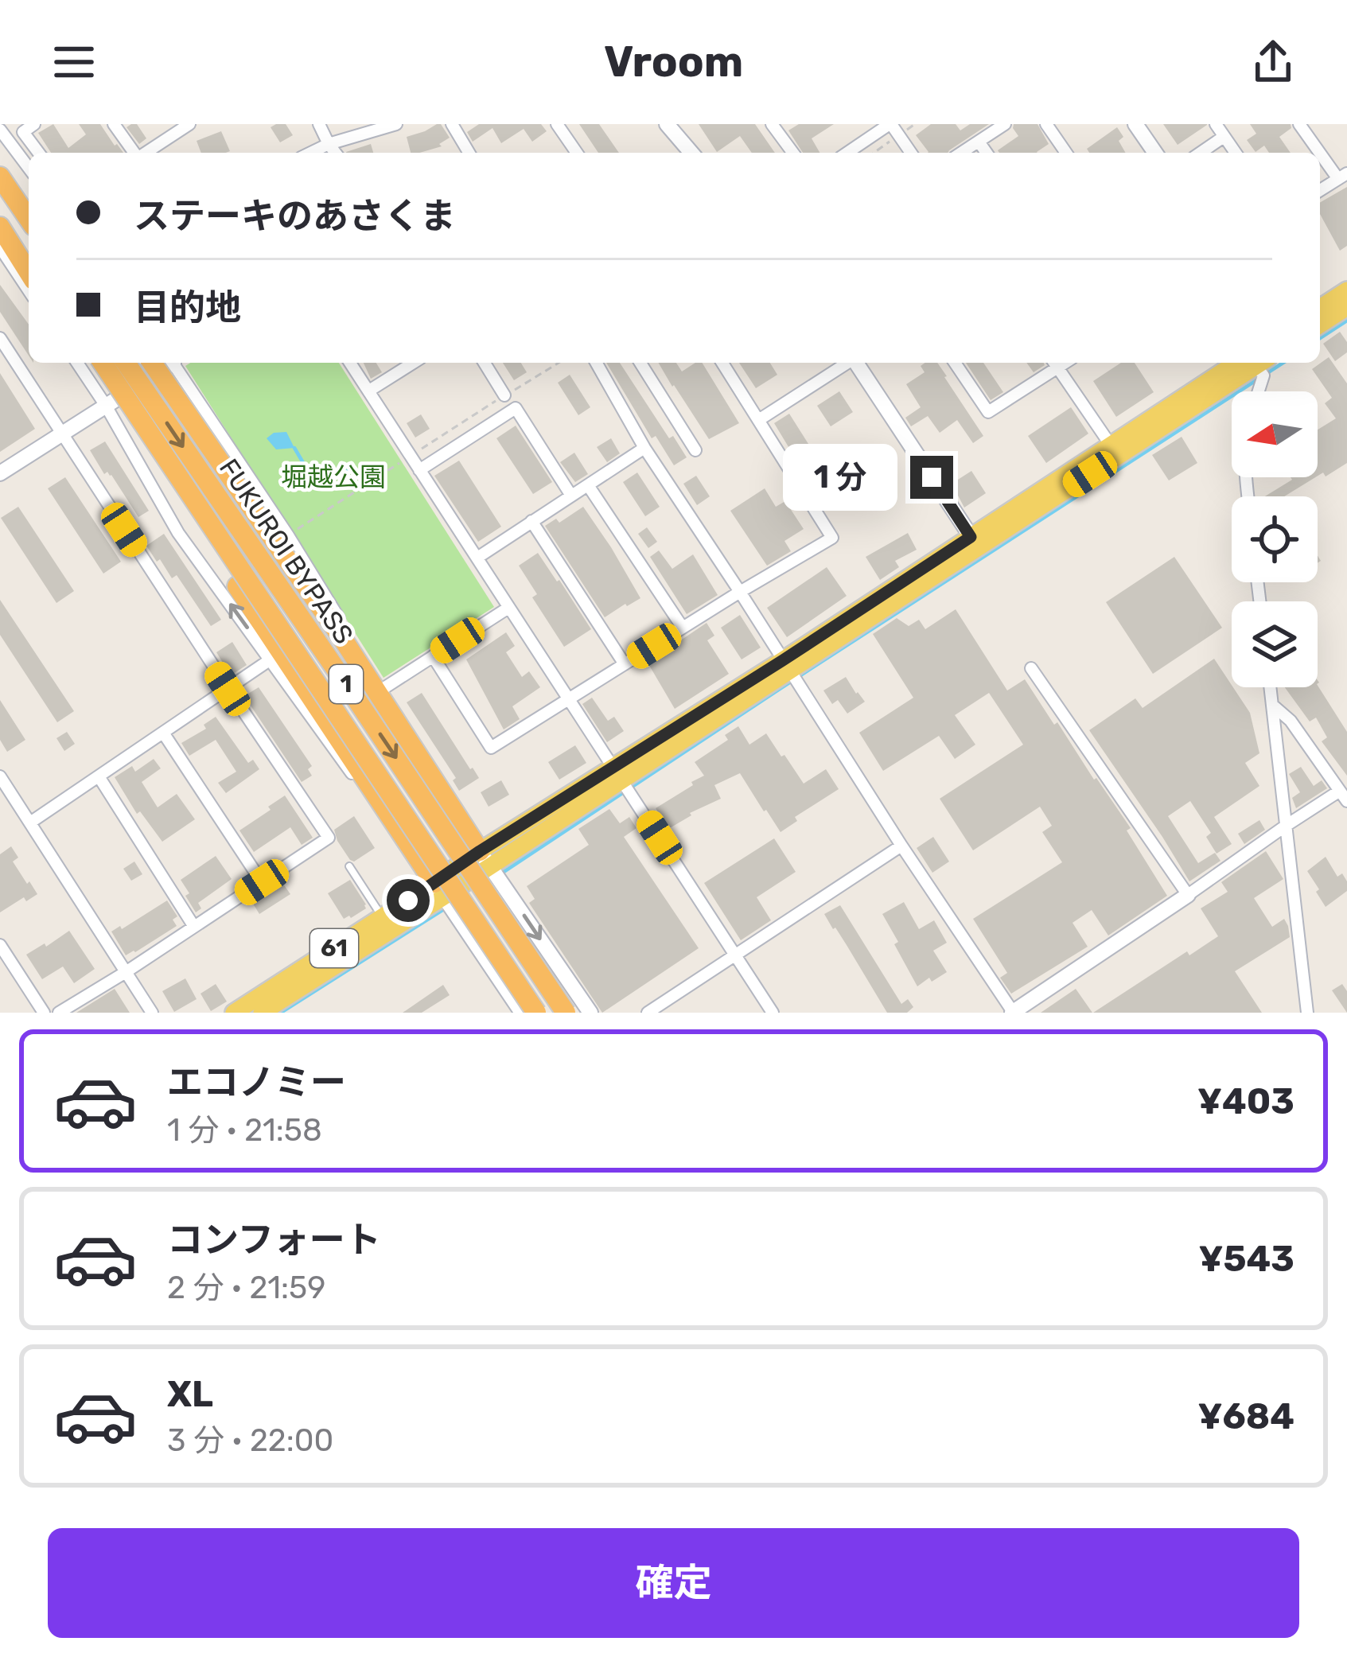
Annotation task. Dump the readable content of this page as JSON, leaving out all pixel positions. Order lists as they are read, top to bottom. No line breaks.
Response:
{"streets":{"highway":["FUKUROI BYPASS","1"],"main road":["61"]},"parks":["堀越公園"],"north":"left","page":{"header":"Vroom","banner":["ステーキのあさくま","目的地"],"bubble":"1 分","list":[{"name":"エコノミー","note":"1 分 · 21:58","value":"¥403"},{"name":"コンフォート","note":"2 分 · 21:59","value":"¥543"},{"name":"XL","note":"3 分 · 22:00","value":"¥684"}],"buttons":"確定"}}
